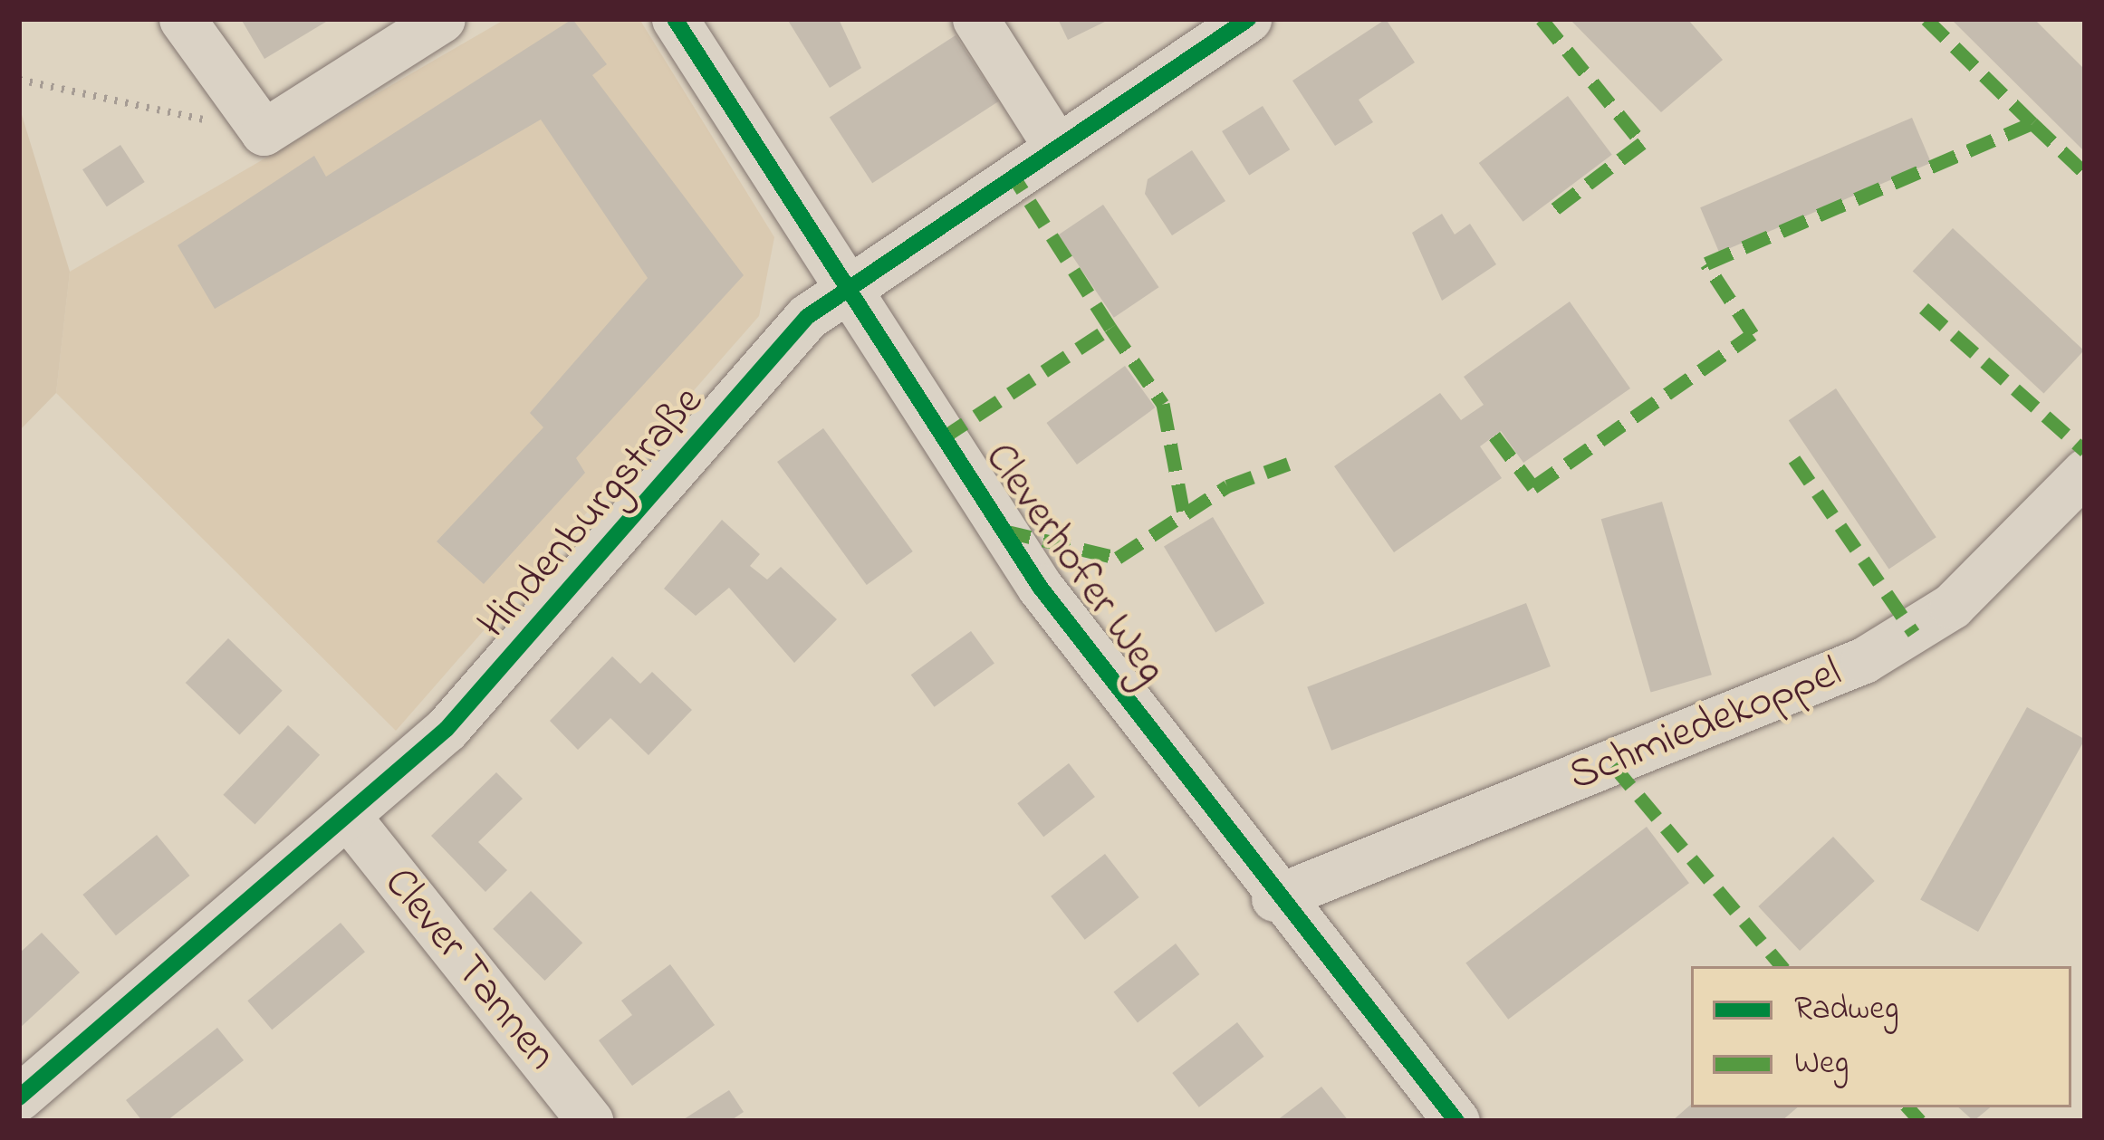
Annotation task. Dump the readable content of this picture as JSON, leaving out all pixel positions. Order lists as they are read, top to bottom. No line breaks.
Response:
{"streets":{"street":["Hindenburgstraße","Cleverhofer Weg","Schmiedekoppel","Clever Tannen"]},"crossings":[["Hindenburgstraße","Cleverhofer Weg"],["Hindenburgstraße","Clever Tannen"],["Cleverhofer Weg","Schmiedekoppel"]],"legend":["Radweg","Weg"]}
